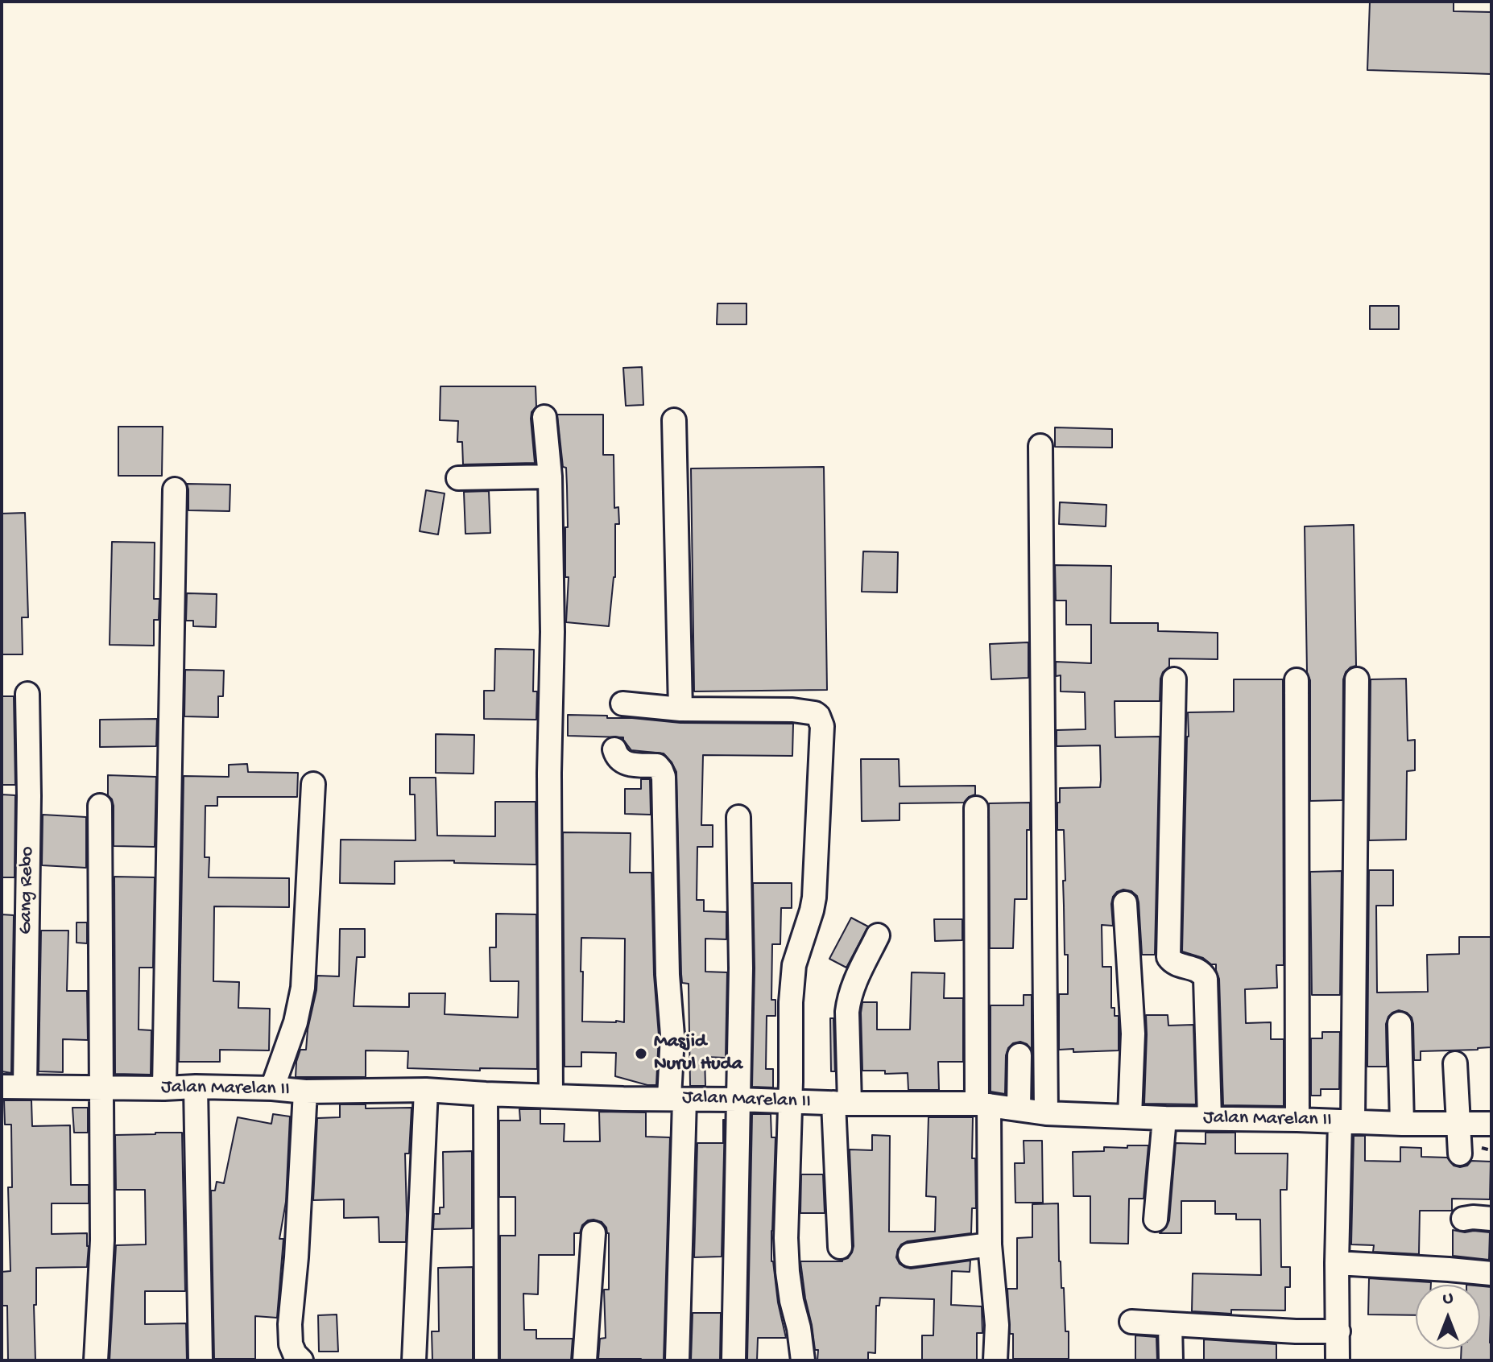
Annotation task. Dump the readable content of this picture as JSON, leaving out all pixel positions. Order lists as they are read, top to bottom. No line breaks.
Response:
{"streets":{"street":["Gang Rebo","Jalan Marelan II"]},"crossings":[["Gang Rebo","Jalan Marelan II"]],"places":["Masjid Nurul Huda"],"north":"top"}
